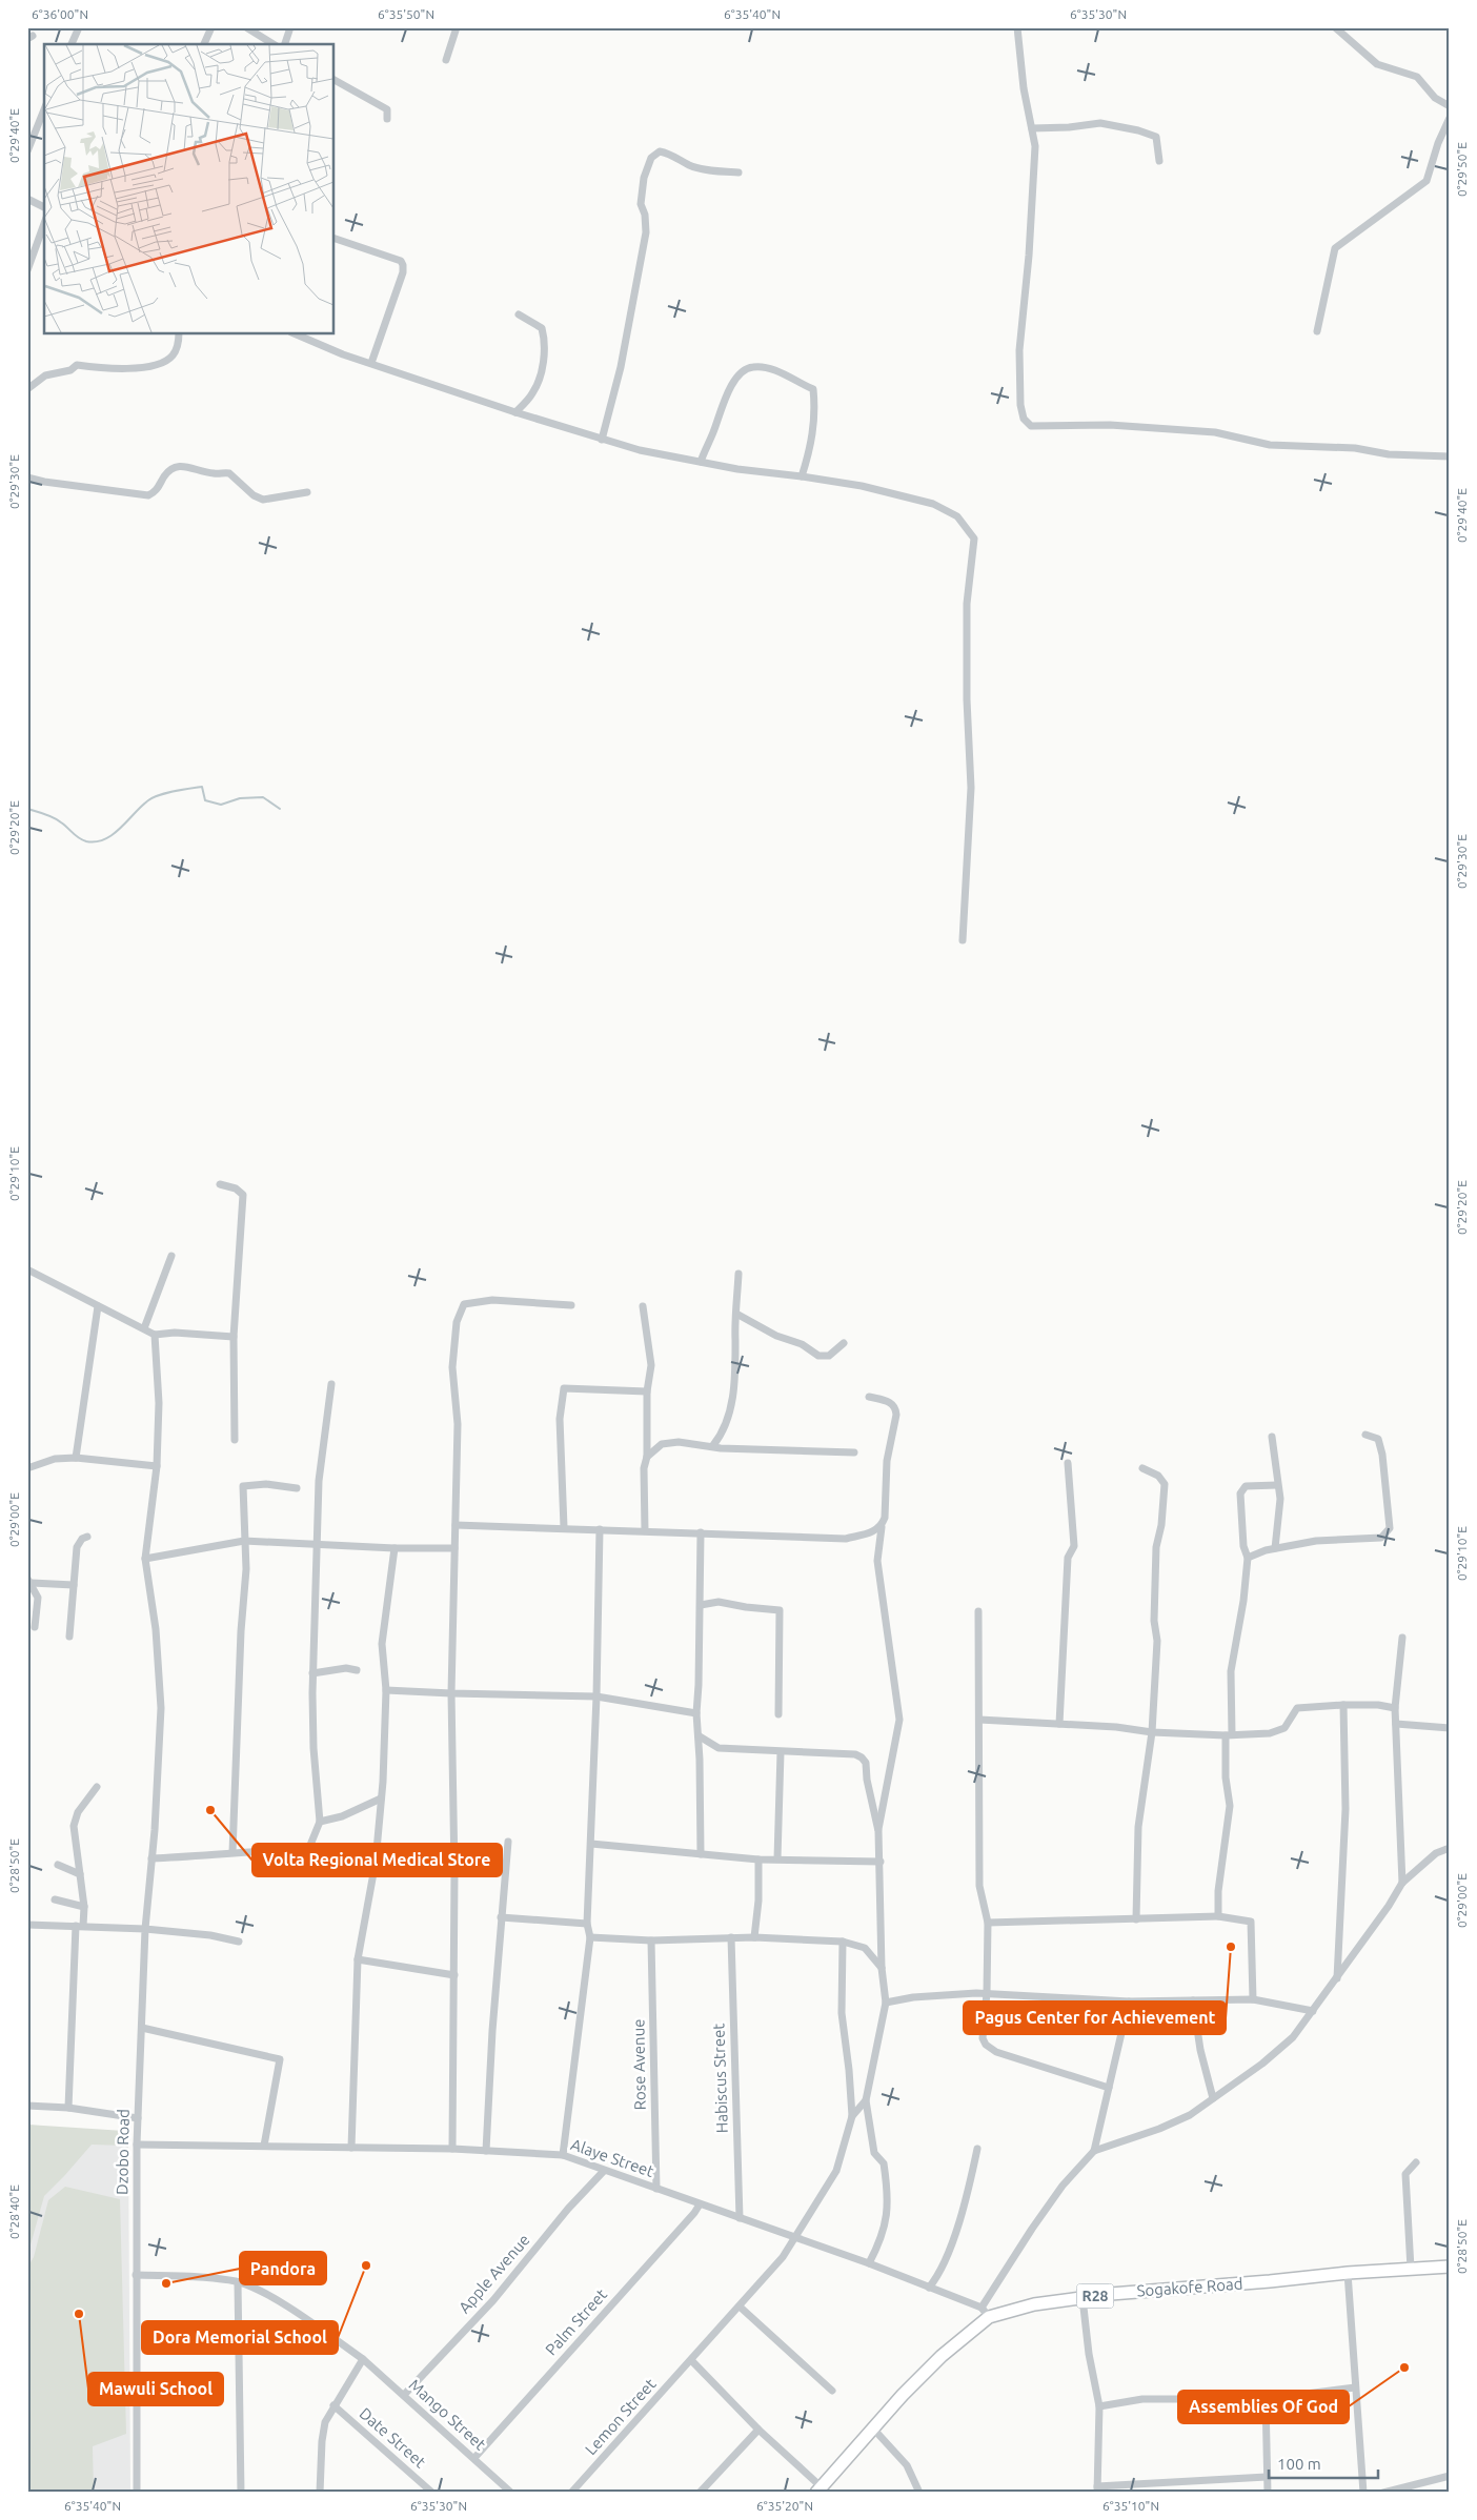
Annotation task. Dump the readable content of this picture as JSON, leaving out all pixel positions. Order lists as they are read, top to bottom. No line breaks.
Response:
{"streets":{"main road":["Sogakofe Road","R28"],"street":["Rose Avenue","Habiscus Street","Dzobo Road","Alaye Street","Apple Avenue","Palm Street","Mango Street","Lemon Street","Date Street"]},"crossings":[["Rose Avenue","Alaye Street"],["Habiscus Street","Alaye Street"],["Dzobo Road","Alaye Street"],["Dzobo Road","Mango Street"],["Alaye Street","Apple Avenue"],["Alaye Street","Sogakofe Road"],["Alaye Street","Palm Street"],["Alaye Street","Lemon Street"],["Apple Avenue","Mango Street"],["Palm Street","Mango Street"]],"places":["Volta Regional Medical Store","Pagus Center for Achievement","Dora Memorial School","Pandora","Mawuli School","Assemblies Of God"],"scale_bar":"100 m","coordinates":["6°36'00\"N","6°35'50\"N","6°35'40\"N","6°35'30\"N","0°29'40\"E","0°29'50\"E","0°29'30\"E","0°29'20\"E","0°29'10\"E","0°29'00\"E","0°28'50\"E","0°28'40\"E","6°35'20\"N","6°35'10\"N"]}
